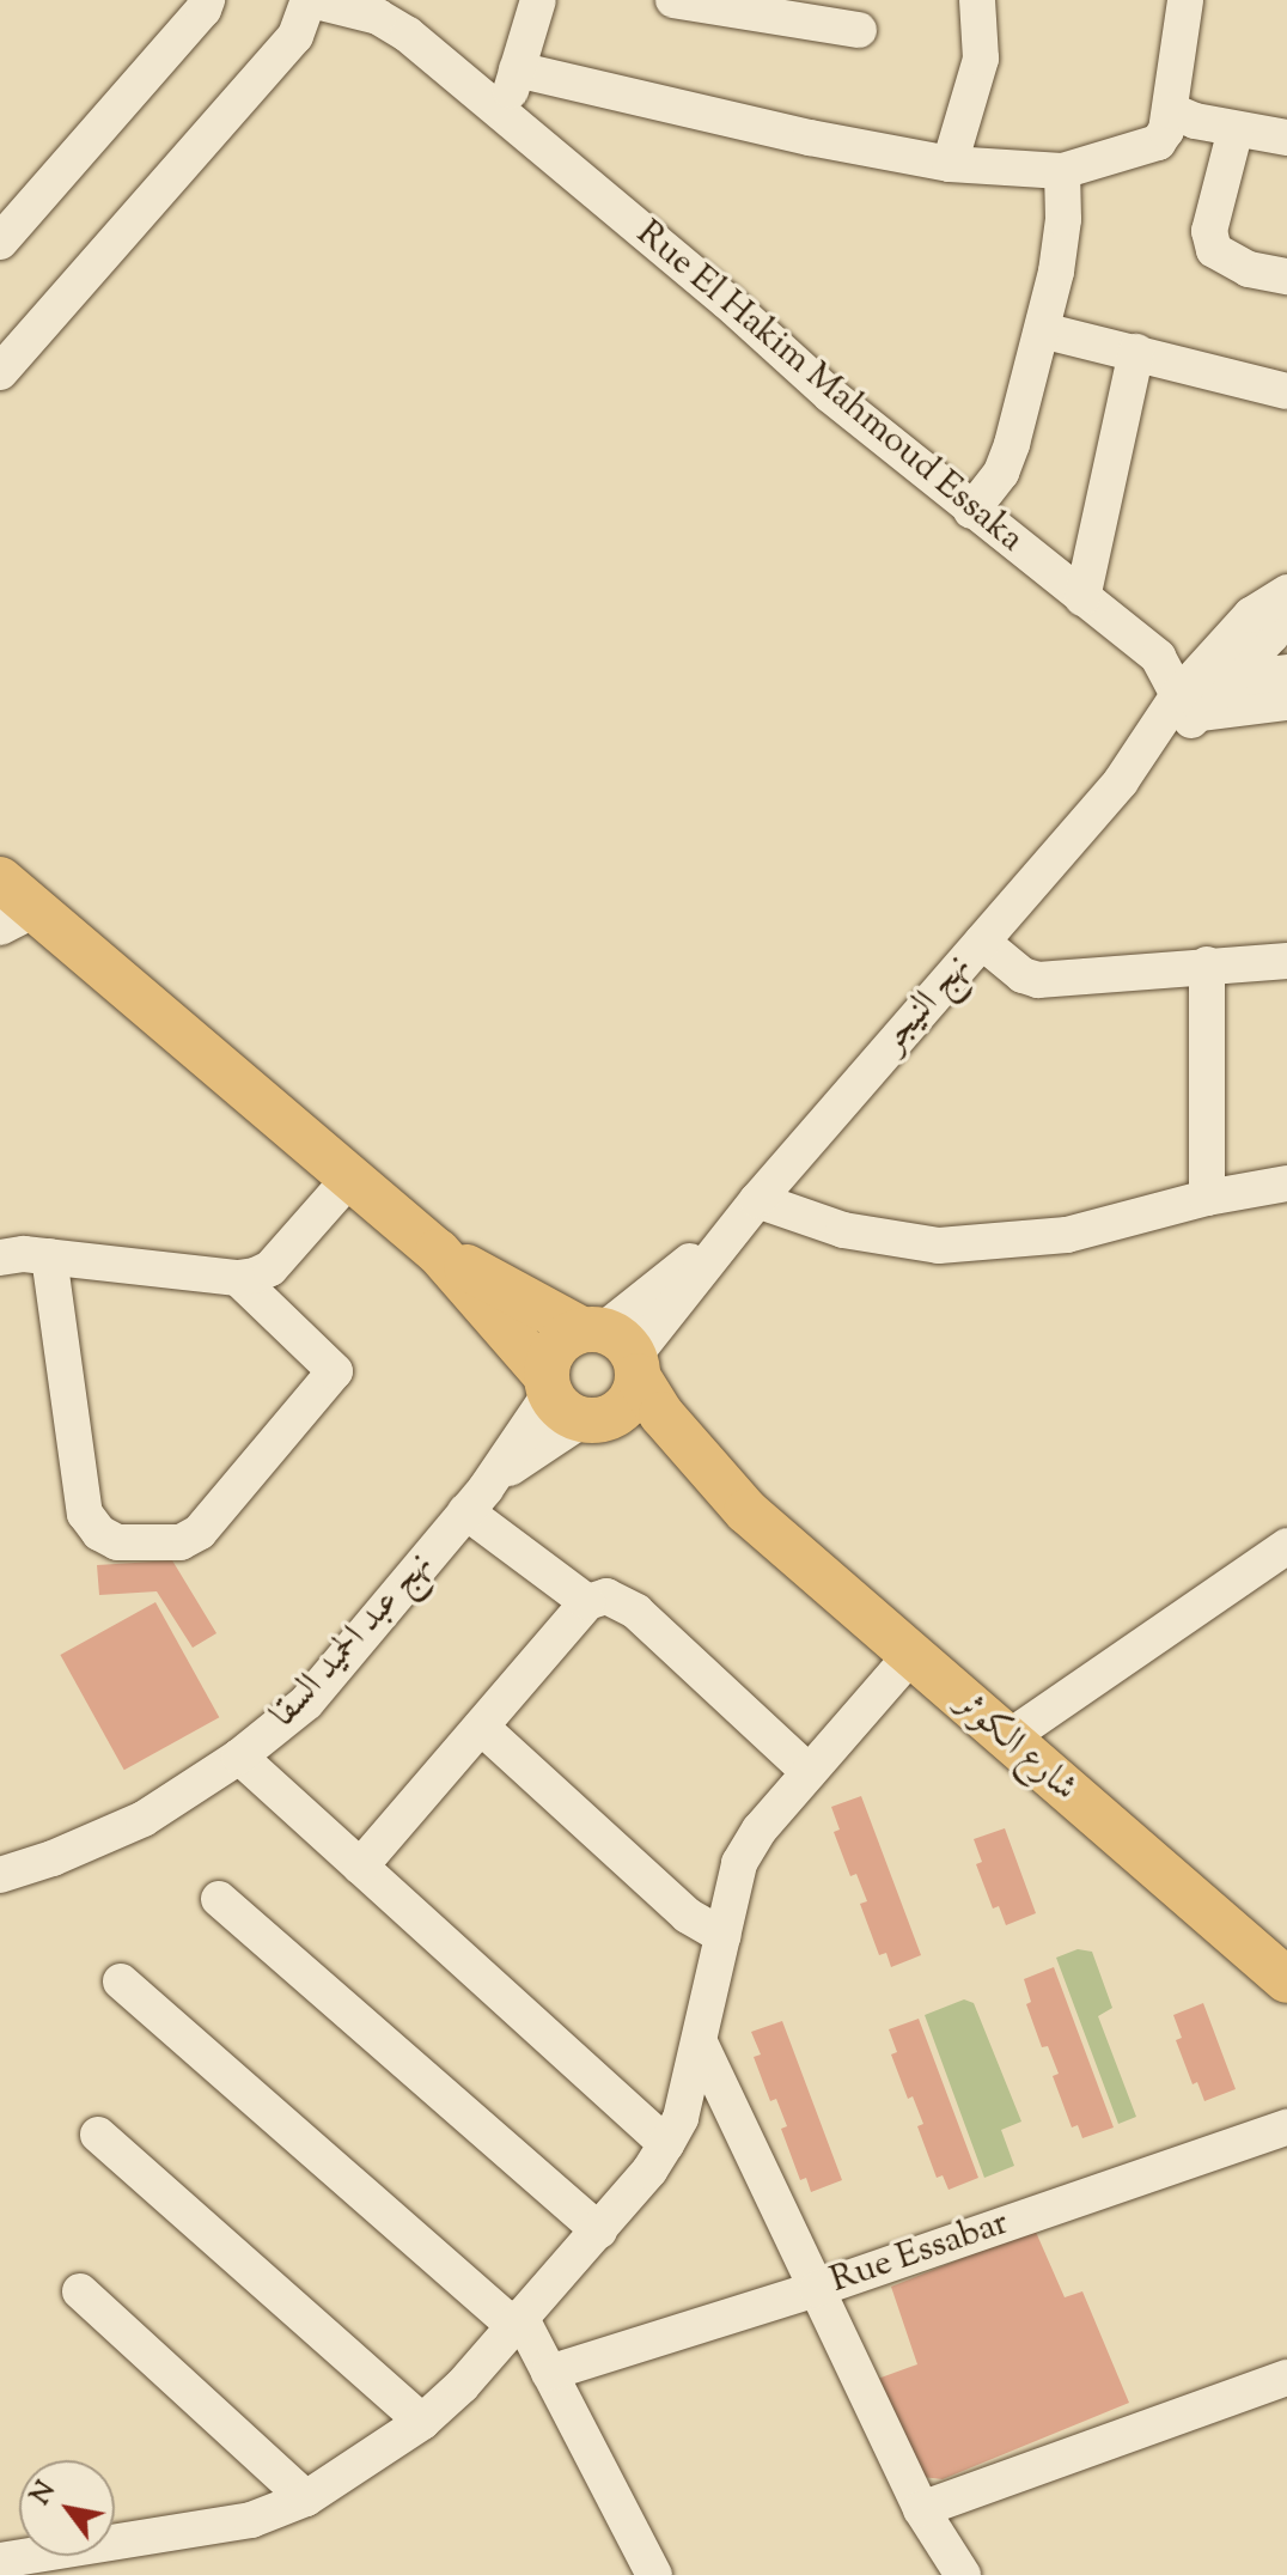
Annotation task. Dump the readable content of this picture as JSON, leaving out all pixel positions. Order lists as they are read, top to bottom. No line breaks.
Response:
{"streets":{"main road":["شارع الكوثر"],"street":["Rue El Hakim Mahmoud Essaka","نهج النيجر","نهج عبد الحميد السقا","Rue Essabar"]},"crossings":[["نهج النيجر","شارع الكوثر"],["نهج عبد الحميد السقا","شارع الكوثر"]],"north":"top left"}
